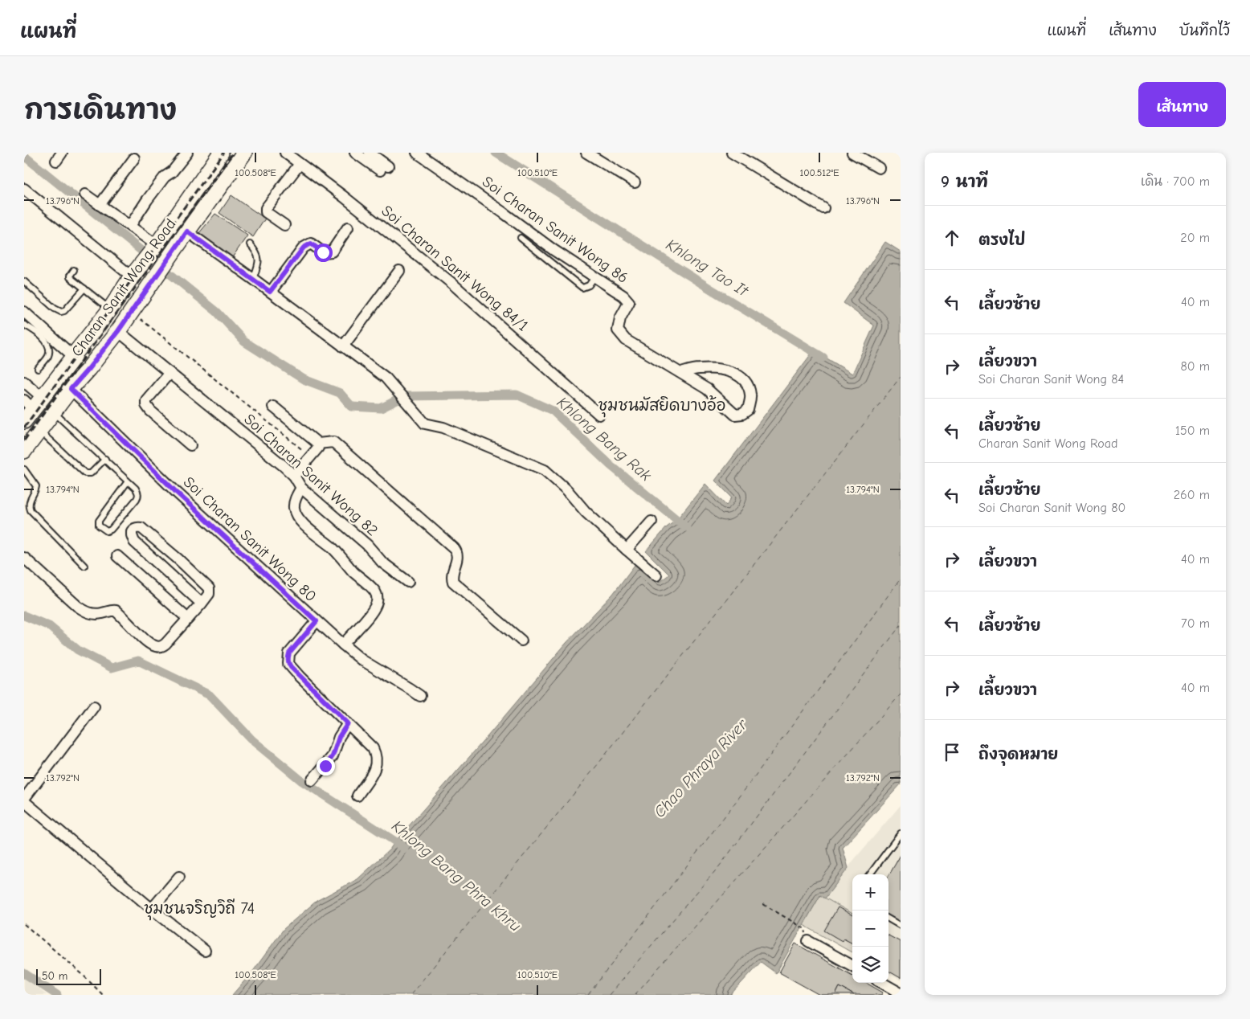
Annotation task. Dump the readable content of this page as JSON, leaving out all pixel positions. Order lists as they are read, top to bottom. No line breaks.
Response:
{"streets":{"main road":["Charan Sanit Wong Road"],"street":["Soi Charan Sanit Wong 86","Soi Charan Sanit Wong 84/1","Soi Charan Sanit Wong 82","Soi Charan Sanit Wong 80"]},"crossings":[["Charan Sanit Wong Road","Soi Charan Sanit Wong 82"],["Charan Sanit Wong Road","Soi Charan Sanit Wong 80"]],"districts":["ชุมชนมัสยิดบางอ้อ","ชุมชนจริญวิถี 74"],"water":["Khlong Tao It","Khlong Bang Rak","Chao Phraya River","Khlong Bang Phra Khru"],"scale_bar":"50 m","page":{"header":"แผนที่","nav":["แผนที่","เส้นทาง","บันทึกไว้"],"title":"การเดินทาง","buttons":"เส้นทาง","heading":["9 นาที","เดิน · 700 m"],"list":[["ตรงไป","20 m"],["เลี้ยวซ้าย","40 m"],["เลี้ยวขวา","Soi Charan Sanit Wong 84","80 m"],["เลี้ยวซ้าย","Charan Sanit Wong Road","150 m"],["เลี้ยวซ้าย","Soi Charan Sanit Wong 80","260 m"],["เลี้ยวขวา","40 m"],["เลี้ยวซ้าย","70 m"],["เลี้ยวขวา","40 m"],"ถึงจุดหมาย"],"map_buttons":["+","−"],"scale":"50 m"},"coordinates":["100.508°E","100.510°E","100.512°E","13.796°N","13.794°N","13.792°N"]}
